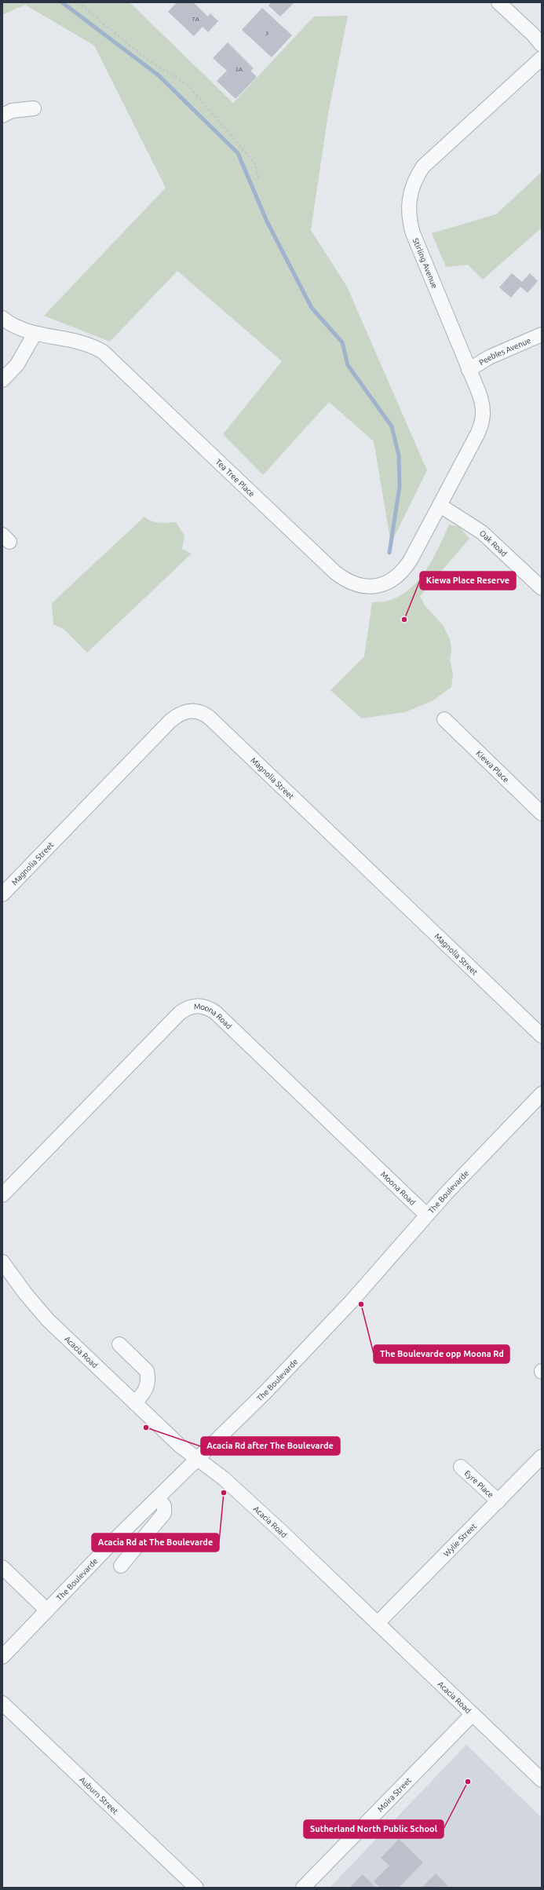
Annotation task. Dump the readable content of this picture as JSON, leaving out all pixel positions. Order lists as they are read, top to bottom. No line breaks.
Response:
{"streets":{"street":["Stirling Avenue","Peebles Avenue","Tea Tree Place","Oak Road","Kiewa Place","Magnolia Street","Moona Road","The Boulevarde","Acacia Road","Eyre Place","Wylie Street","Moira Street","Auburn Street"]},"crossings":[["Stirling Avenue","Peebles Avenue"],["Stirling Avenue","Tea Tree Place"],["Stirling Avenue","Oak Road"],["Tea Tree Place","Oak Road"],["Moona Road","The Boulevarde"],["The Boulevarde","Acacia Road"],["Acacia Road","Wylie Street"],["Acacia Road","Moira Street"],["Eyre Place","Wylie Street"]],"places":["Kiewa Place Reserve","The Boulevarde opp Moona Rd","Acacia Rd after The Boulevarde","Acacia Rd at The Boulevarde","Sutherland North Public School"],"house_numbers":["7A","3","3A"]}
